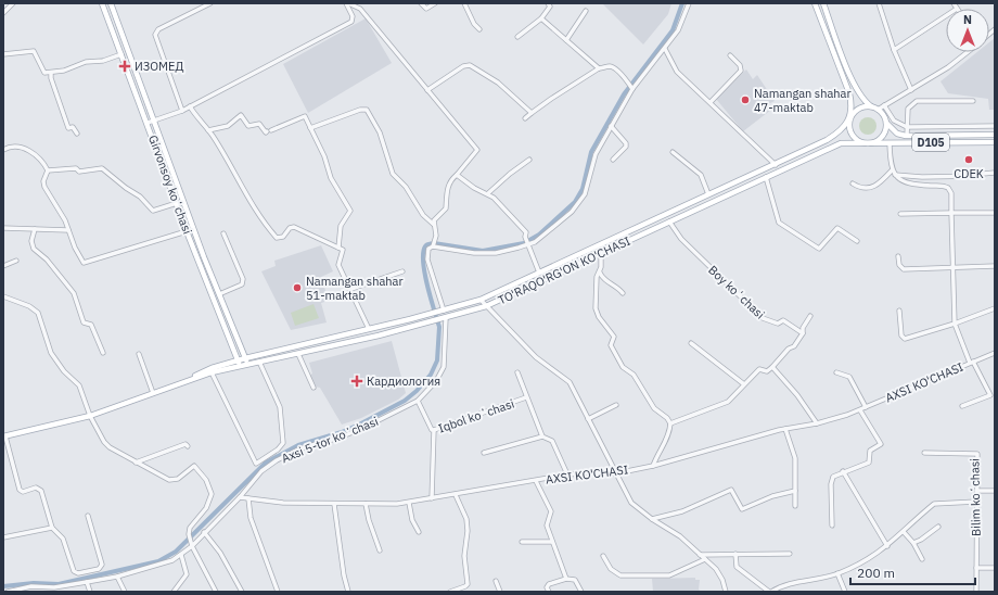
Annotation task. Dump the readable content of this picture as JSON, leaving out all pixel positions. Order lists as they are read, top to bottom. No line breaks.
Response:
{"streets":{"main road":["D105","Girvonsoy koʻchasi","TO'RAQO'RG'ON KO'CHASI"],"street":["Boy koʻchasi","AXSI KO'CHASI","Iqbol koʻchasi","Аxsi 5-tor koʼchasi","Bilim koʻchasi"]},"crossings":[["D105","TO'RAQO'RG'ON KO'CHASI"],["Girvonsoy koʻchasi","TO'RAQO'RG'ON KO'CHASI"],["TO'RAQO'RG'ON KO'CHASI","Boy koʻchasi"],["TO'RAQO'RG'ON KO'CHASI","Аxsi 5-tor koʼchasi"],["AXSI KO'CHASI","Аxsi 5-tor koʼchasi"],["Iqbol koʻchasi","Аxsi 5-tor koʼchasi"]],"places":{"health":["ИЗОМЕД","Кардиология"],"other":["Namangan shahar 47-maktab","CDEK","Namangan shahar 51-maktab"]},"scale_bar":"200 m","north":"top"}
